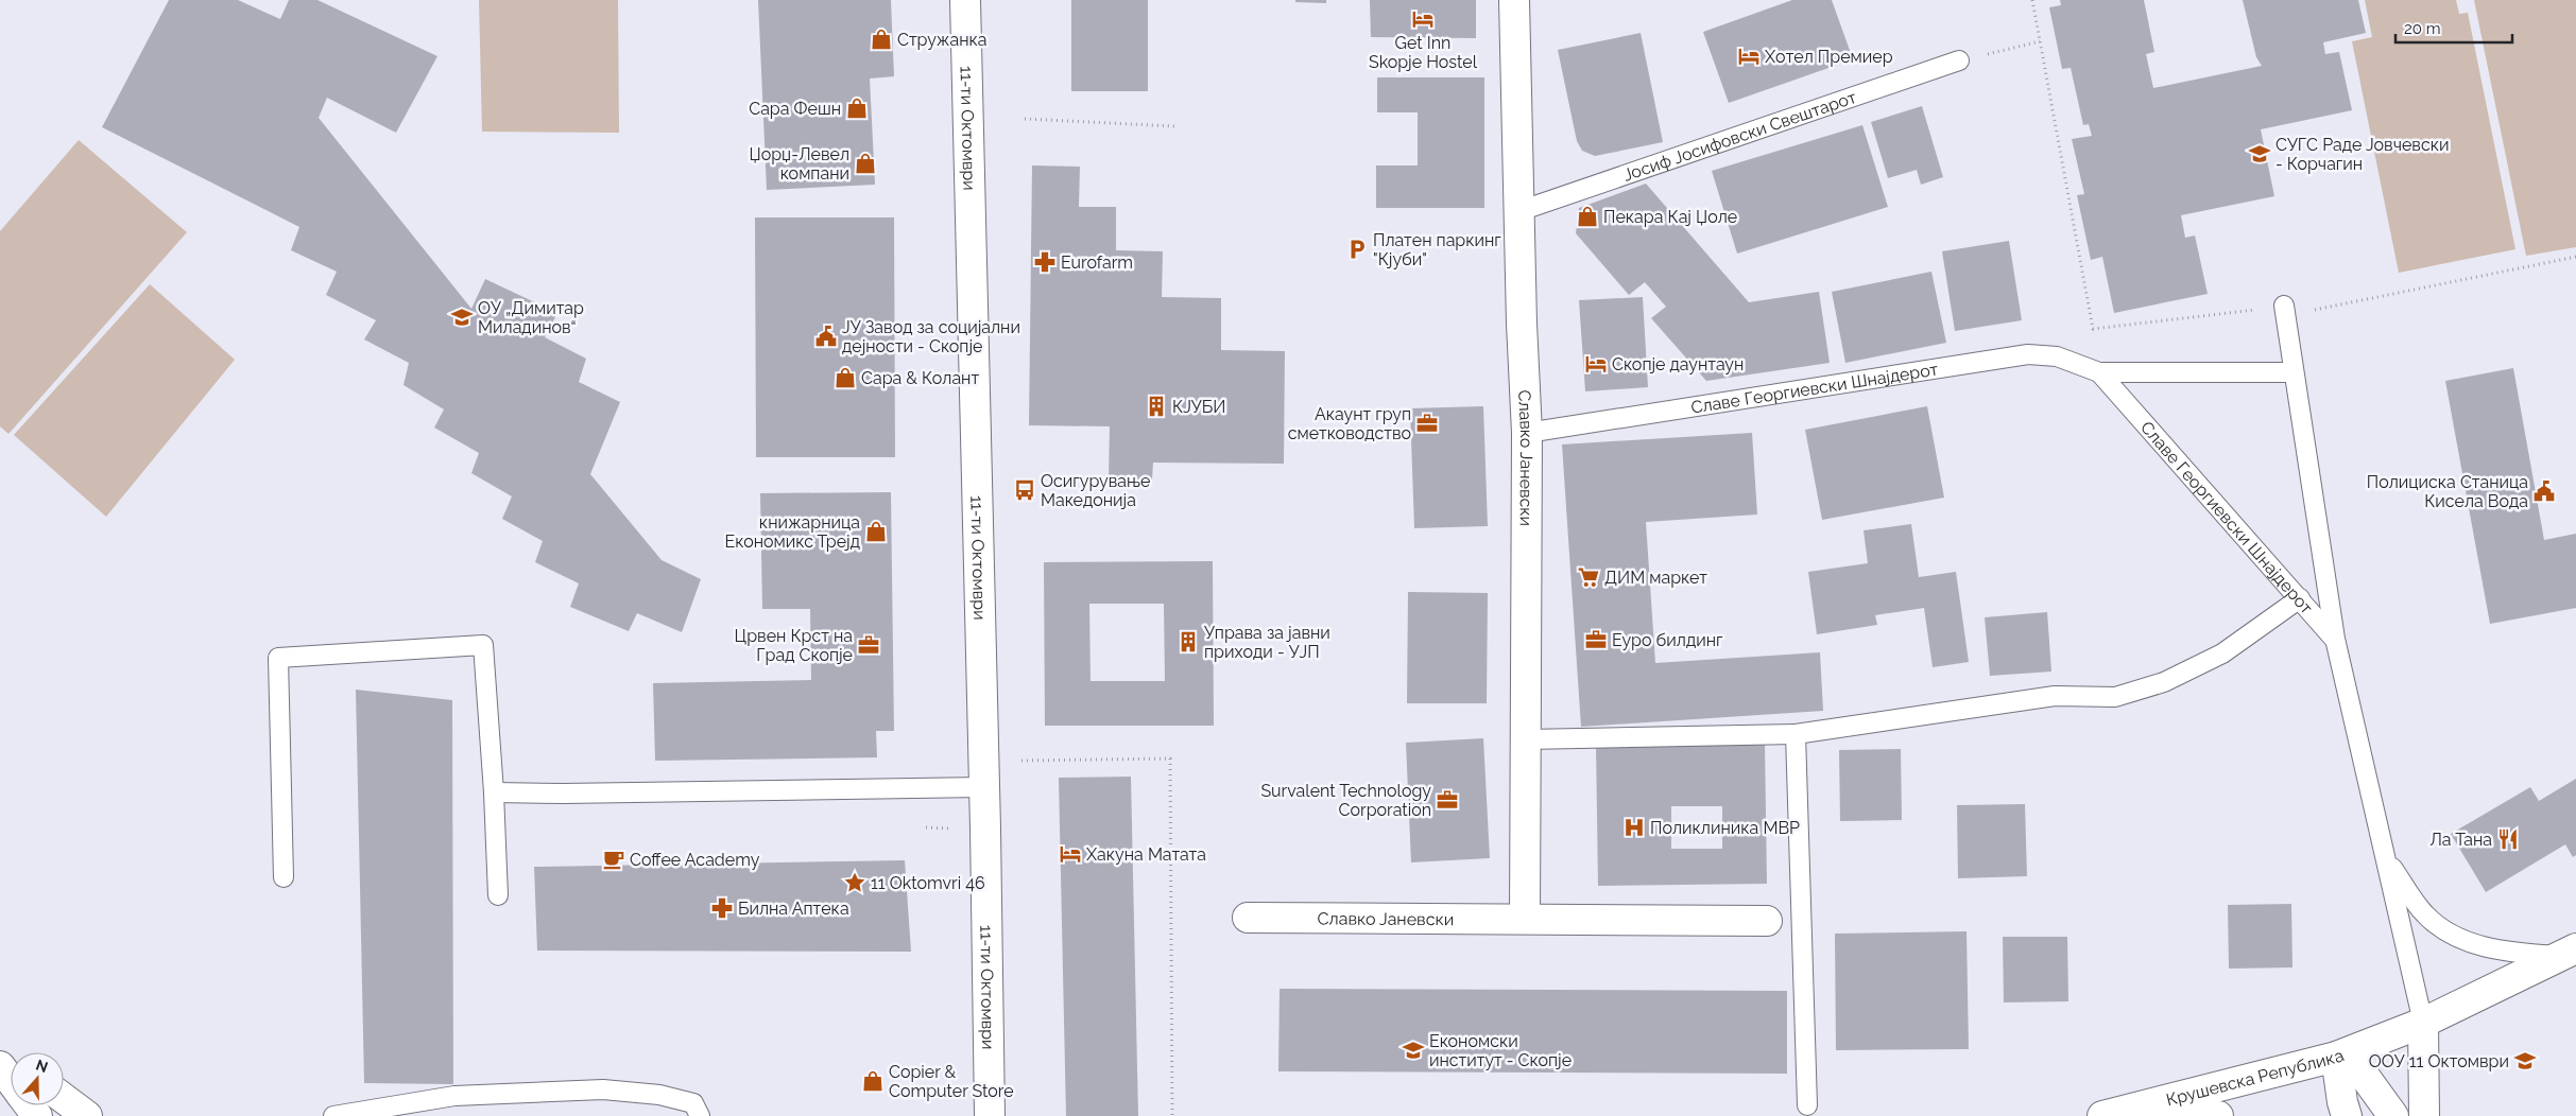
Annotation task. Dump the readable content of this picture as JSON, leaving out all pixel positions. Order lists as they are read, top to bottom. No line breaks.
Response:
{"streets":{"street":["11-ти Октомври","Славко Јаневски","Крушевска Република"],"lane":["Јосиф Јосифовски Свештарот","Славе Георгиевски Шнајдерот"]},"crossings":[["Јосиф Јосифовски Свештарот","Славко Јаневски"],["Славе Георгиевски Шнајдерот","Славко Јаневски"],["Славе Георгиевски Шнајдерот","Крушевска Република"]],"places":{"hotel":["Get Inn Skopje Hostel","Хотел Премиер","Скопје даунтаун","Хакуна Матата"],"shop":["Стружанка","Сара Фешн","Џорџ-Левел компани","Пекара Кај Џоле","Сара & Колант","книжарница Економикс Трејд","Copier & Computer Store"],"school or university":["СУГС Раде Јовчевски - Корчагин","ОУ „Димитар Миладинов“","Економски институт - Скопје","ООУ 11 Октомври"],"parking":["Платен паркинг \"Кјуби\""],"pharmacy":["Eurofarm","Билна Аптека"],"public building":["ЈУ Завод за социјални дејности - Скопје","Полициска Станица Кисела Вода"],"building":["КЈУБИ","Управа за јавни приходи - УЈП"],"office":["Акаунт груп сметководство","Еуро билдинг","Црвен Крст на Град Скопје","Survalent Technology Corporation"],"bus stop":["Осигурување Македонија"],"supermarket":["ДИМ маркет"],"hospital":["Поликлиника МВР"],"restaurant":["Ла Тана"],"cafe":["Coffee Academy"],"place":["11 Oktomvri 46"]},"scale_bar":"20 m","north":"top"}
